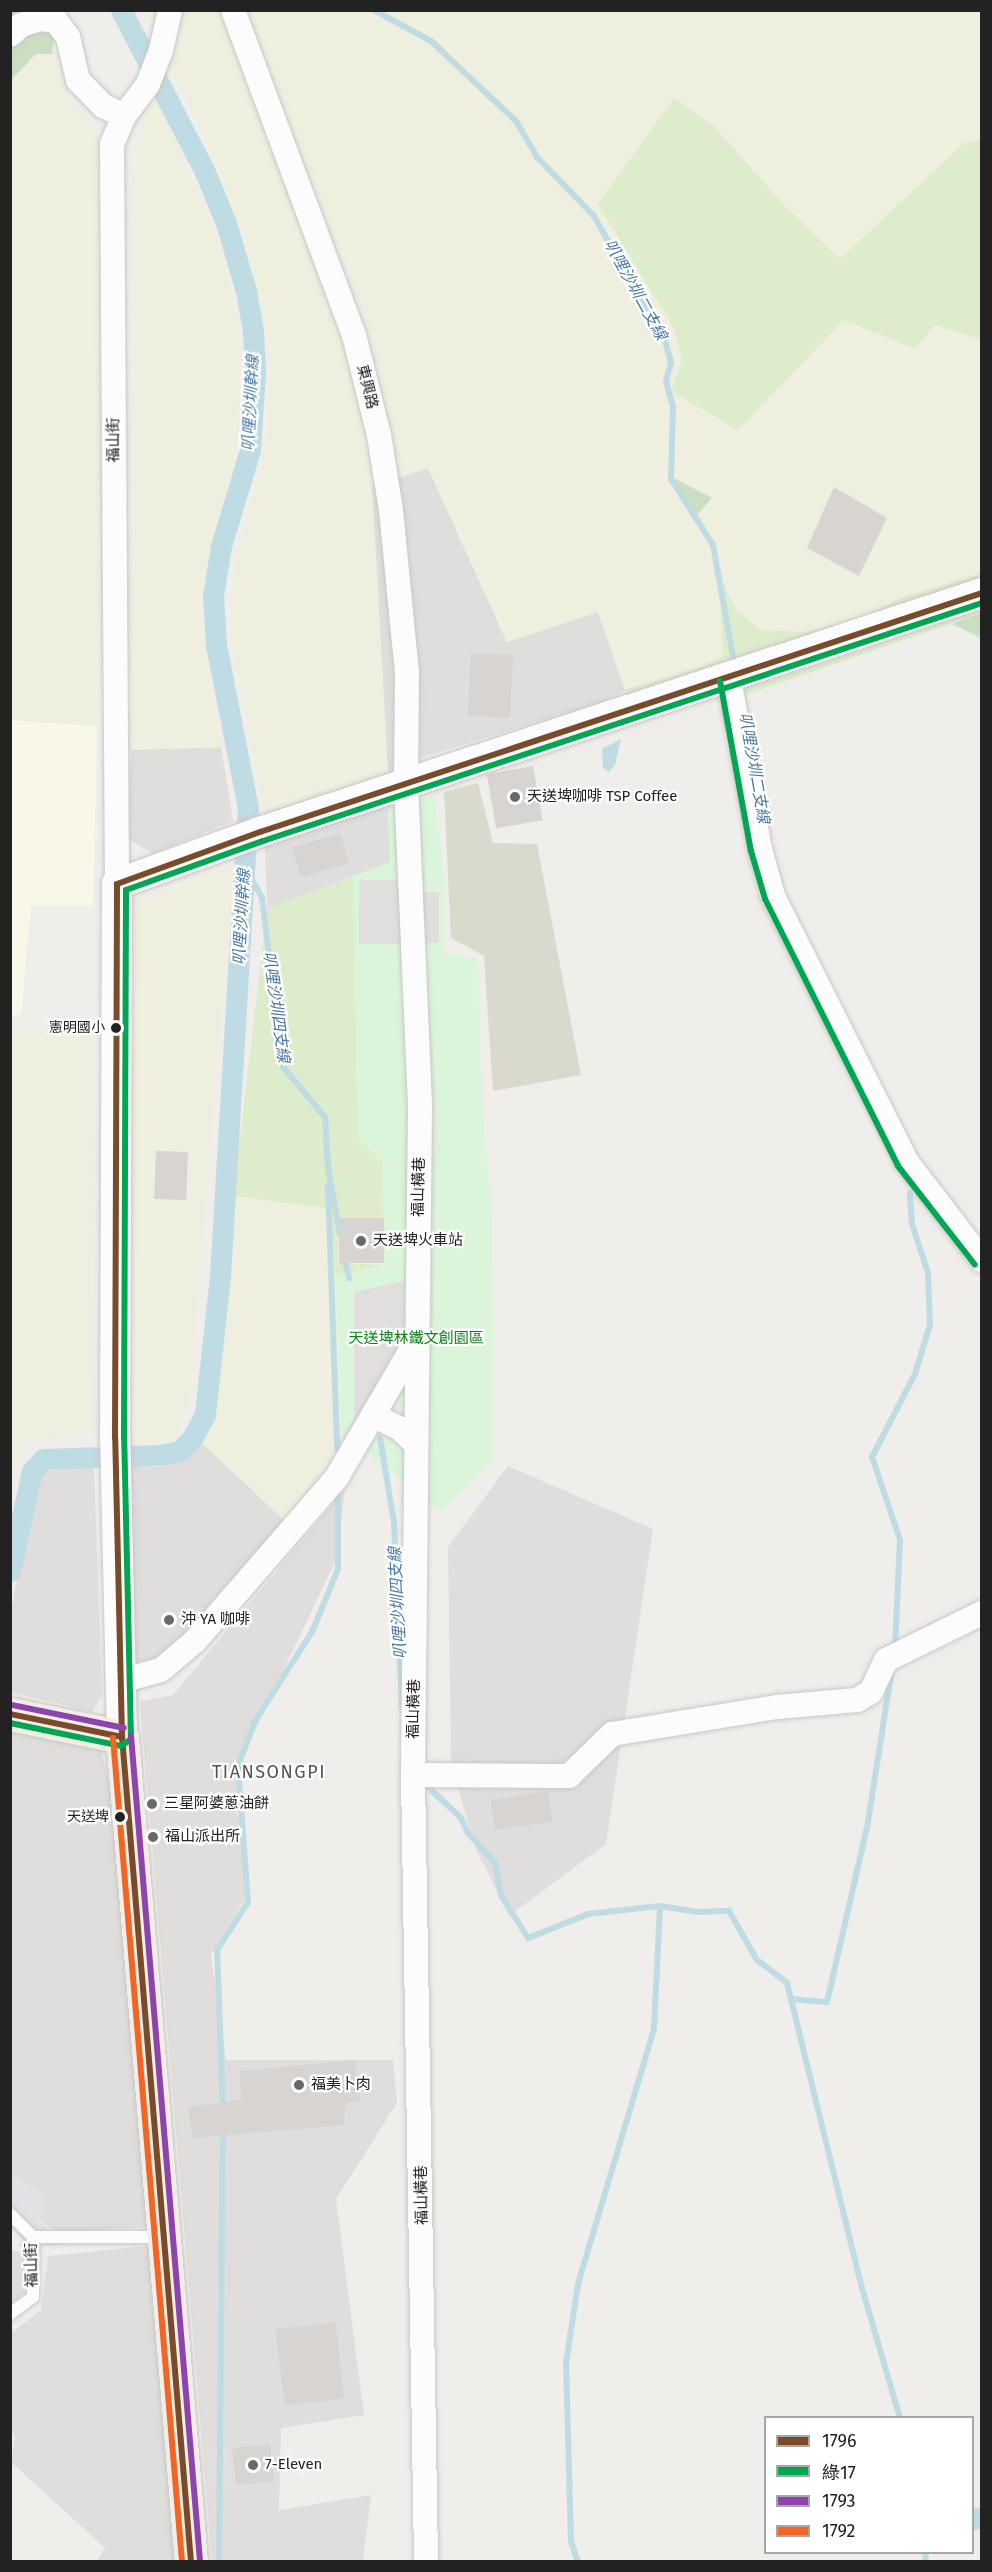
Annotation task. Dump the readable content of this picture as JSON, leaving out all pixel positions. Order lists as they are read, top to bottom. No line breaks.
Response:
{"streets":{"street":["東興路","福山街","福山橫巷"]},"crossings":[["東興路","福山橫巷"]],"districts":["TIANSONGPI"],"water":["叭哩沙圳二支線","叭哩沙圳幹線","叭哩沙圳四支線"],"parks":["天送埤林鐵文創園區"],"places":["天送埤咖啡 TSP Coffee","憲明國小","天送埤火車站","沖 YA 咖啡","三星阿婆蔥油餅","天送埤","福山派出所","福美卜肉","7-Eleven"],"lines":["transit line 1796","transit line 綠17","transit line 1793","transit line 1792"],"legend":["1796","綠17","1793","1792"]}
